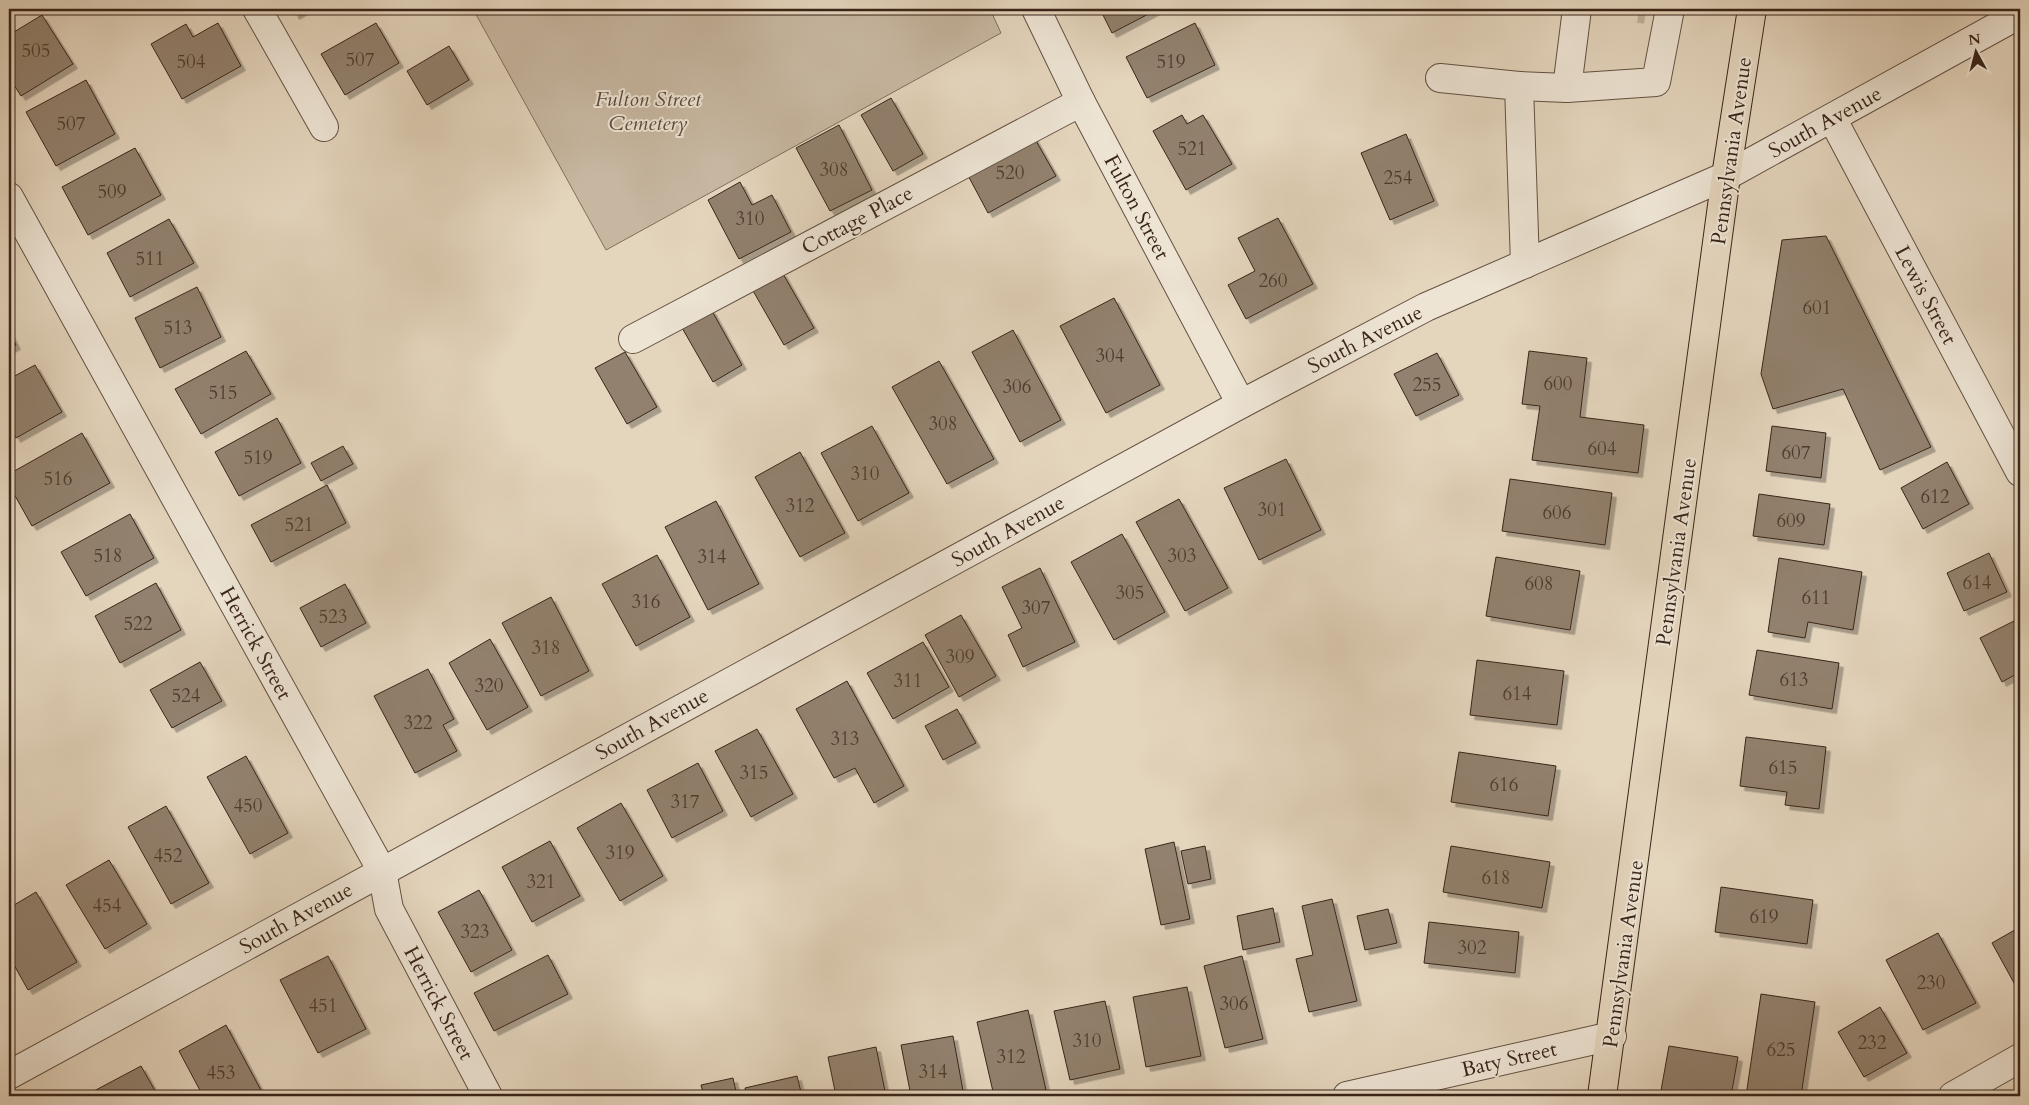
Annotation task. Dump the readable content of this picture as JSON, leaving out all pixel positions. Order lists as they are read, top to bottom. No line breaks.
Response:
{"streets":{"main road":["Pennsylvania Avenue"],"street":["South Avenue","Fulton Street","Cottage Place","Lewis Street","Herrick Street","Baty Street"]},"crossings":[["South Avenue","Pennsylvania Avenue"],["South Avenue","Fulton Street"],["South Avenue","Lewis Street"],["South Avenue","Herrick Street"],["Pennsylvania Avenue","Baty Street"],["Fulton Street","Cottage Place"]],"parks":["Fulton Street Cemetery"],"house_numbers":["505","507","504","519","507","521","308","520","254","509","310","511","260","601","513","304","600","255","306","515","308","604","607","519","310","516","612","312","301","606","609","521","518","303","314","614","608","305","611","316","307","523","522","318","309","613","311","320","614","524","322","313","615","315","616","317","450","319","452","618","321","454","619","323","302","230","306","451","310","232","625","312","314","453"],"north":"top"}
